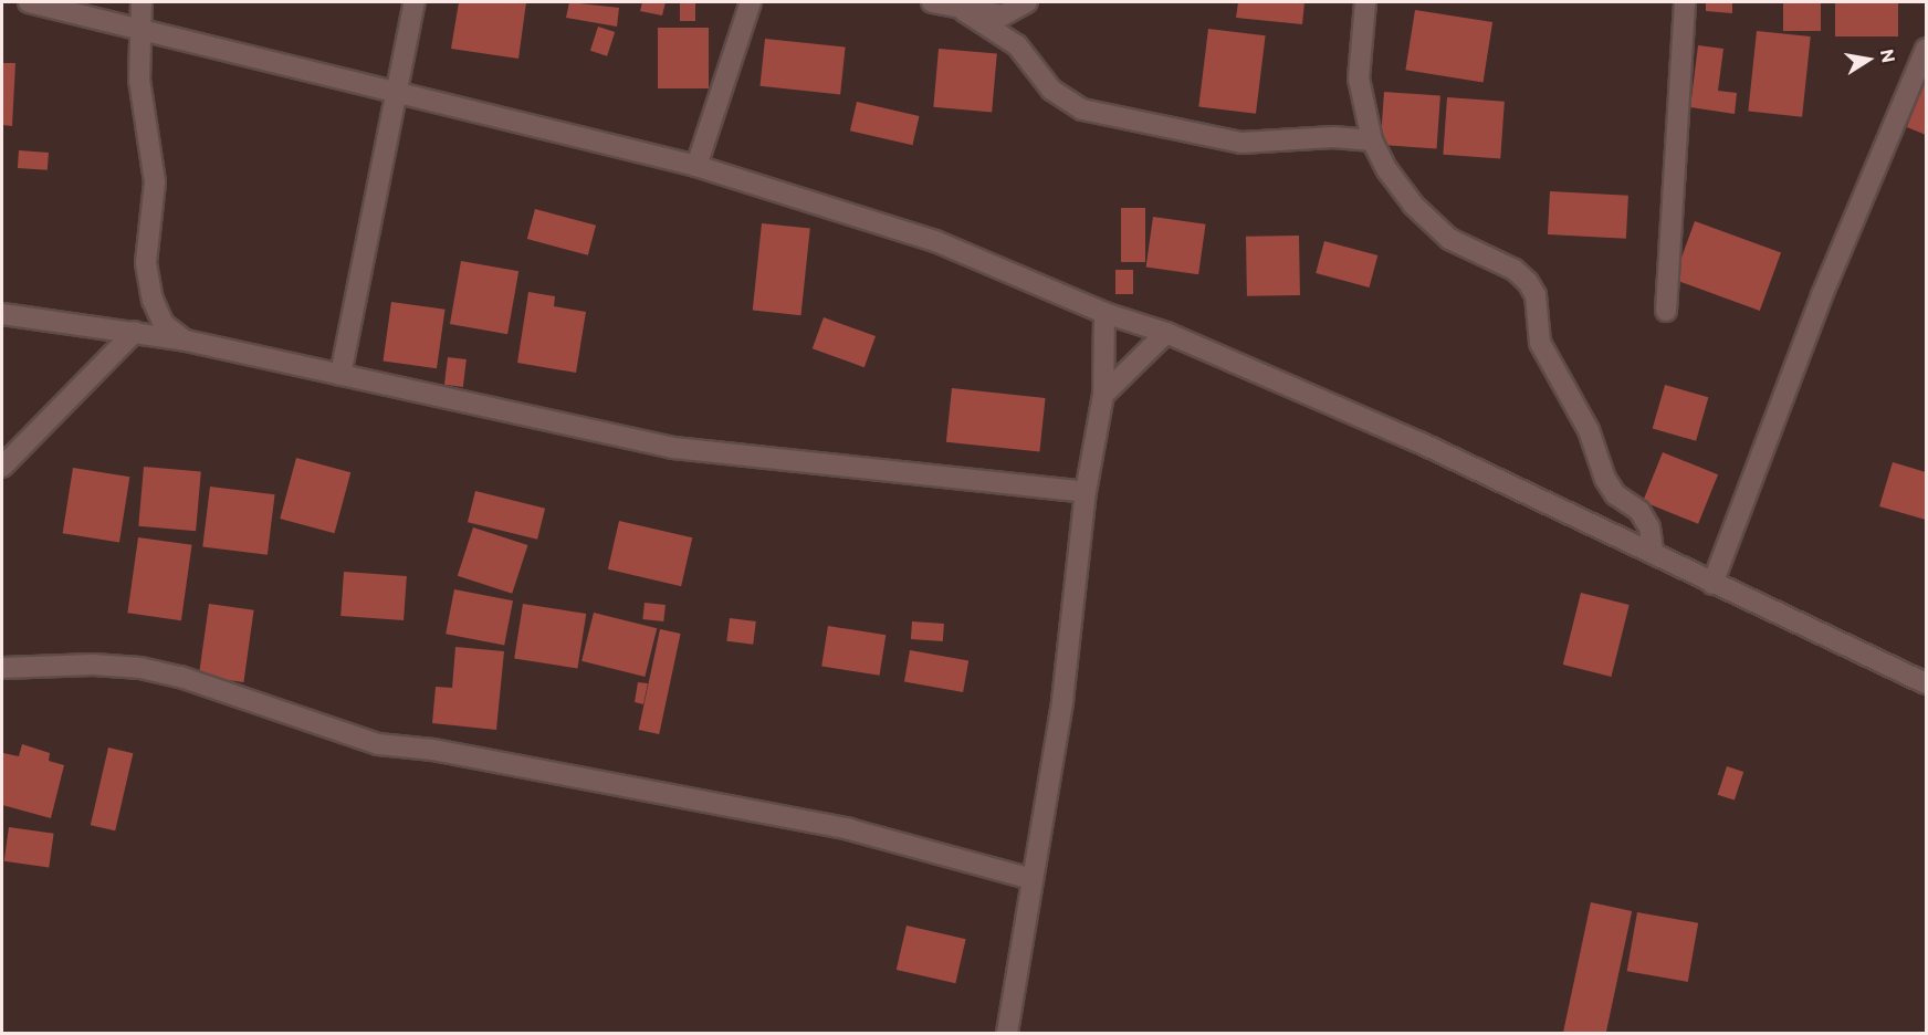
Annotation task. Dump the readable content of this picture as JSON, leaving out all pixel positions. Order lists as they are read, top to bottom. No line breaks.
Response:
{"north":"right"}
